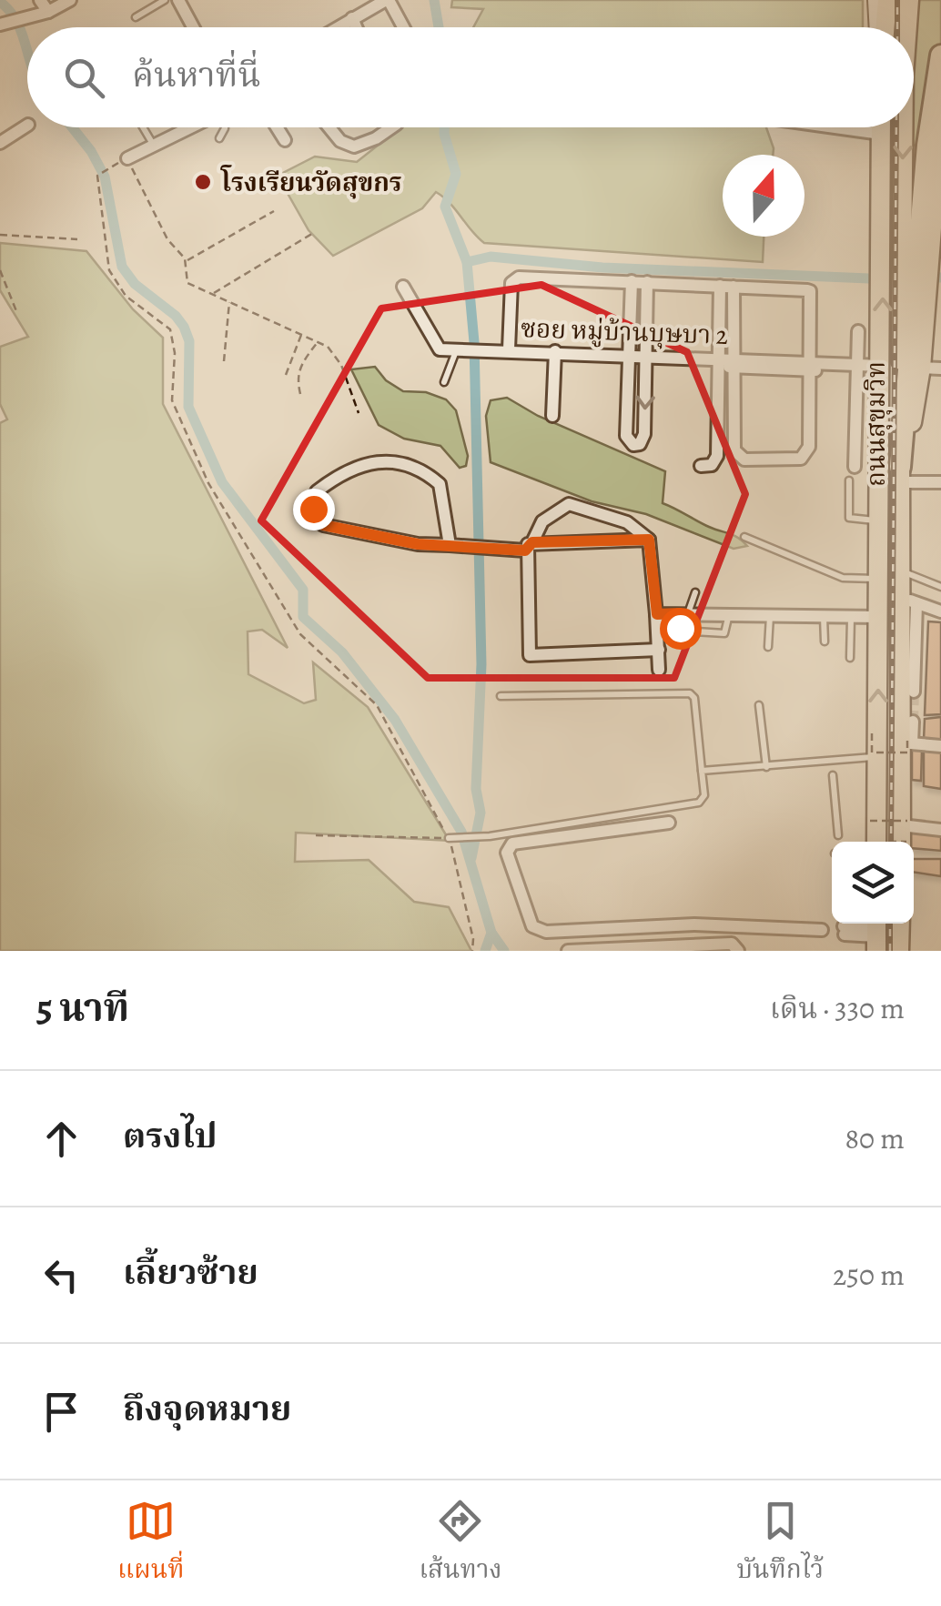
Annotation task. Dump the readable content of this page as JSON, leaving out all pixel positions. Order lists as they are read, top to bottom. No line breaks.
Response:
{"streets":{"highway":["ถนนสุขุมวิท"],"street":["ซอย หมู่บ้านบุษบา 2"]},"crossings":[["ซอย หมู่บ้านบุษบา 2","ถนนสุขุมวิท"]],"places":["โรงเรียนวัดสุขกร"],"north":"top","page":{"search":"ค้นหาที่นี่","heading":["5 นาที","เดิน · 330 m"],"list":[["ตรงไป","80 m"],["เลี้ยวซ้าย","250 m"],"ถึงจุดหมาย"],"nav":["แผนที่","เส้นทาง","บันทึกไว้"]}}
